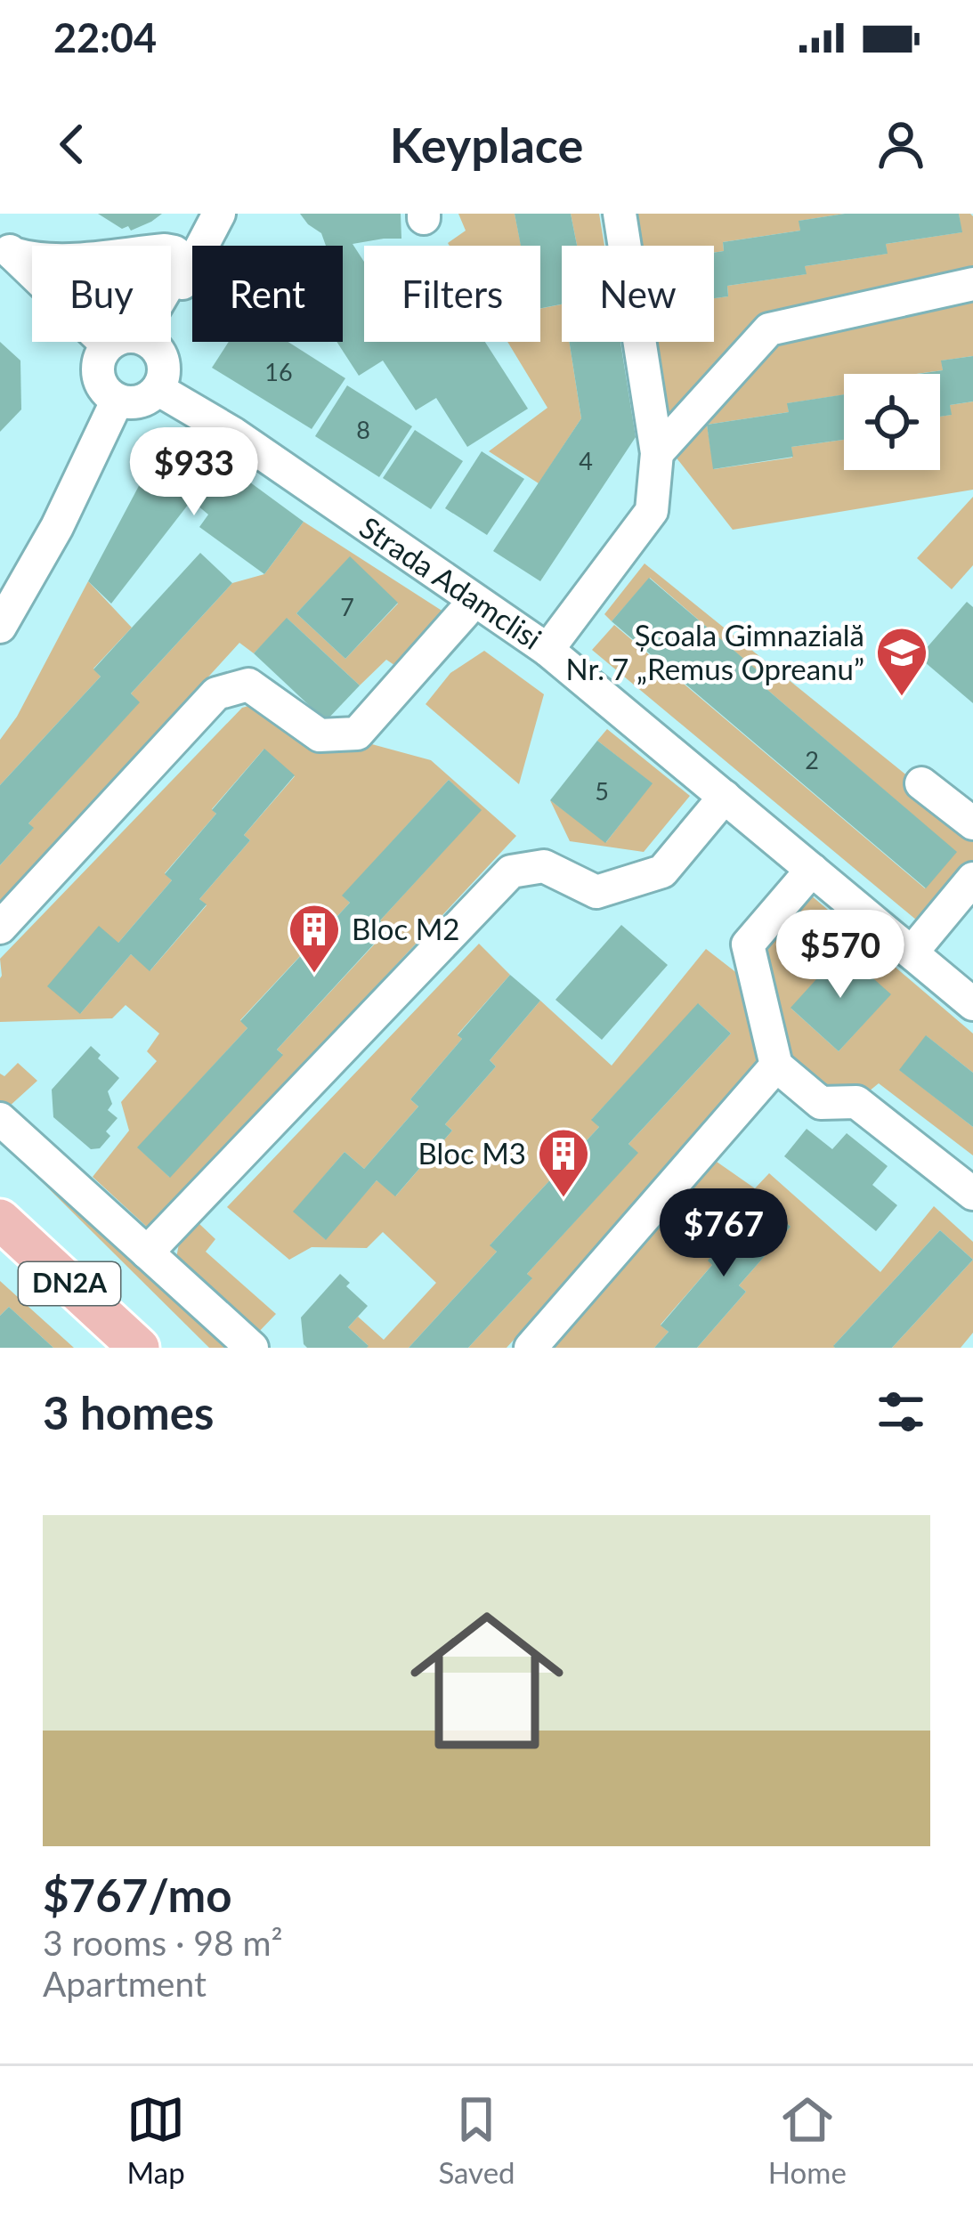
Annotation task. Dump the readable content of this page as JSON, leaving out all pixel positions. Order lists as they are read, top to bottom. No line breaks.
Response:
{"streets":{"main road":["DN2A"],"street":["Strada Adamclisi"]},"places":{"school or university":["Școala Gimnazială Nr. 7 „Remus Opreanu”"],"building":["Bloc M2","Bloc M3"]},"house_numbers":["16","8","4","7","2","5"],"page":{"status":"22:04","header":"Keyplace","chip":["Buy","Rent","Filters","New"],"price":["$933","$570","$767"],"heading":"3 homes","list":[{"name":"$767/mo","note":"3 rooms · 98 m² · Apartment"}],"tabs":["Map","Saved","Home"]}}
